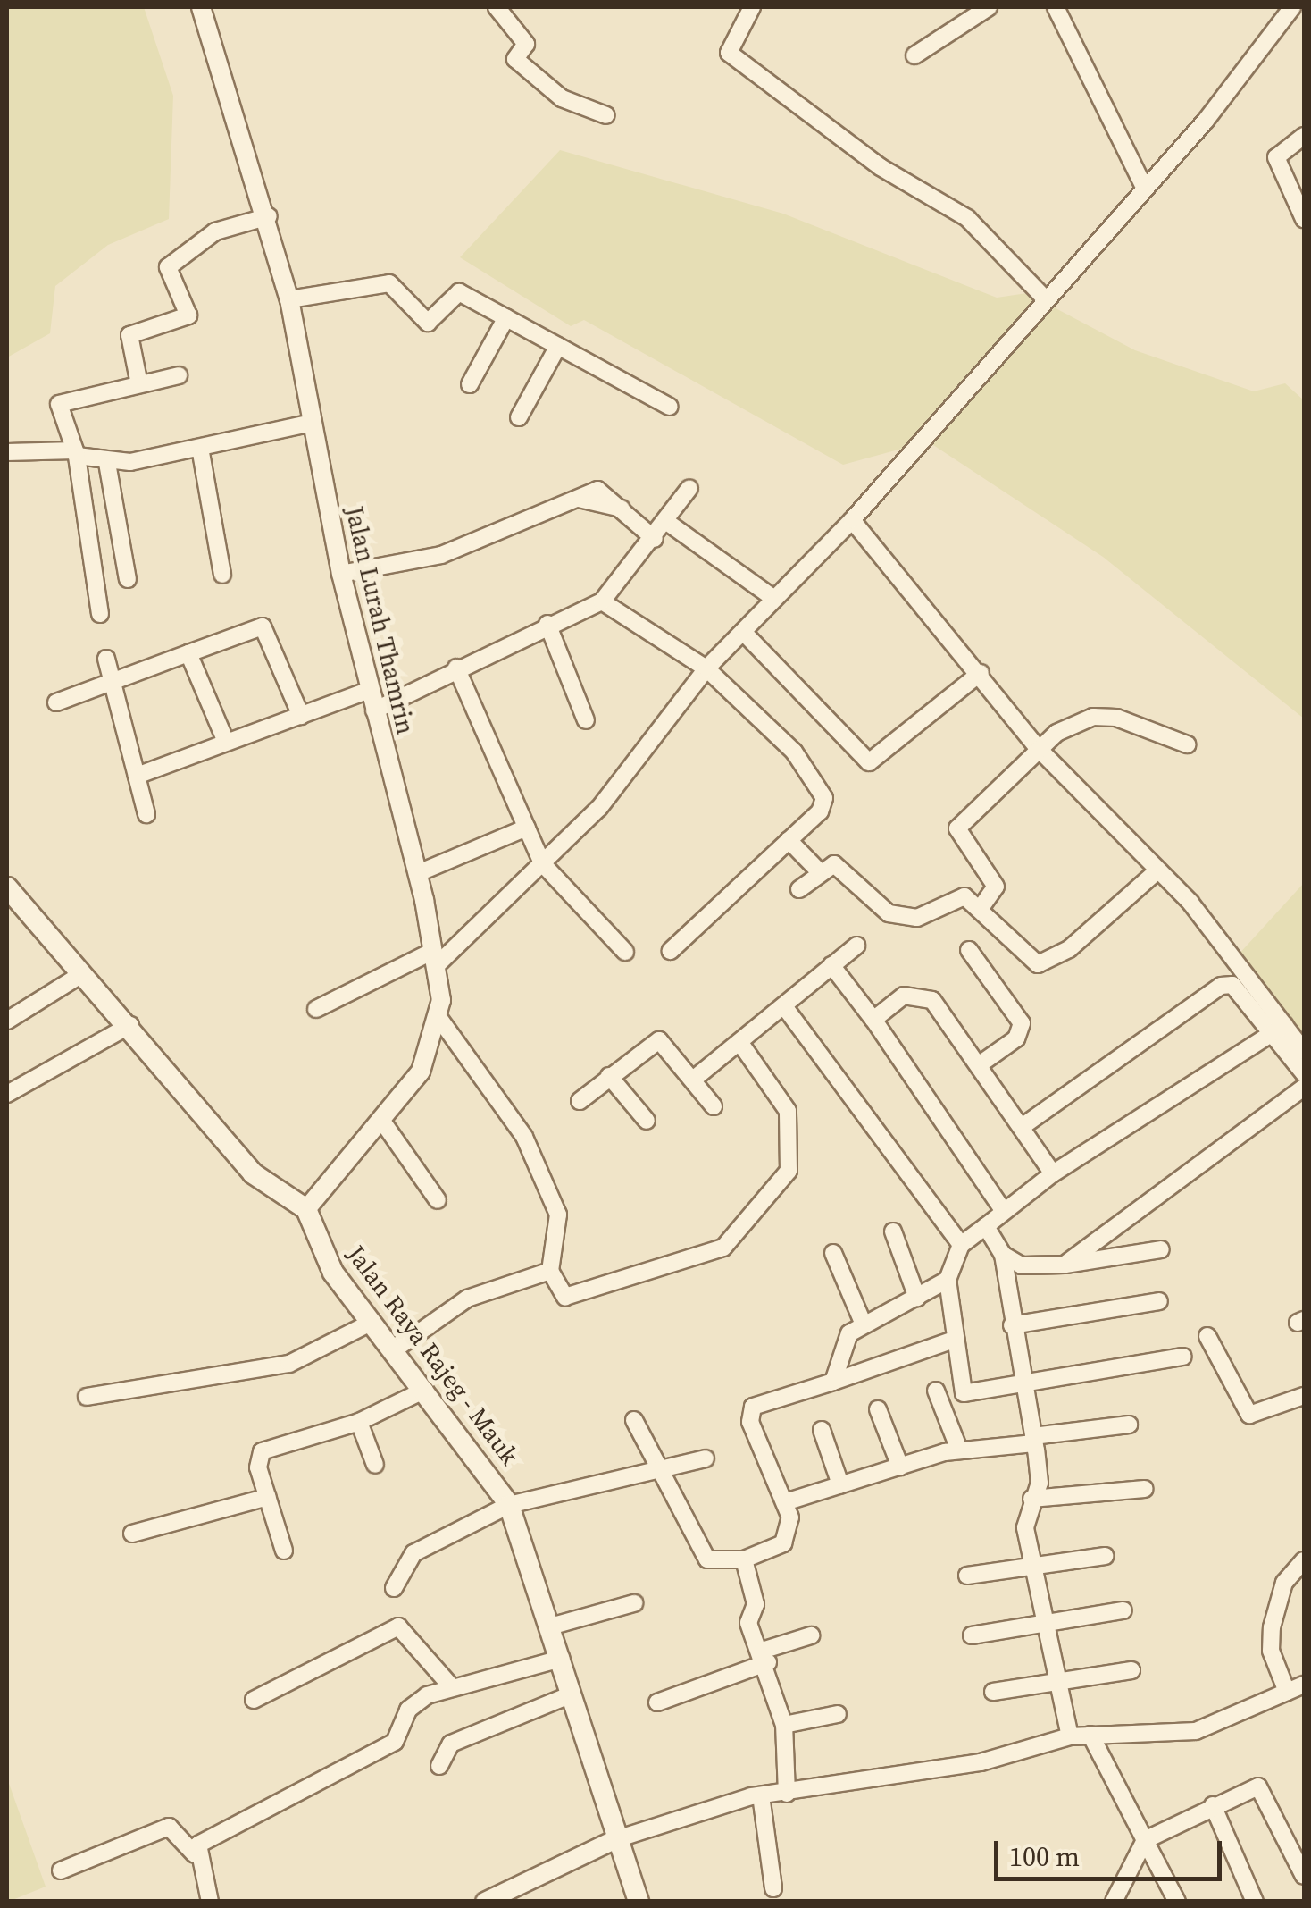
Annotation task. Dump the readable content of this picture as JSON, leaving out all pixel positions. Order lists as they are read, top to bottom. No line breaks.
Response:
{"streets":{"main road":["Jalan Raya Rajeg - Mauk"],"street":["Jalan Lurah Thamrin"]},"crossings":[["Jalan Lurah Thamrin","Jalan Raya Rajeg - Mauk"]],"scale_bar":"100 m"}
